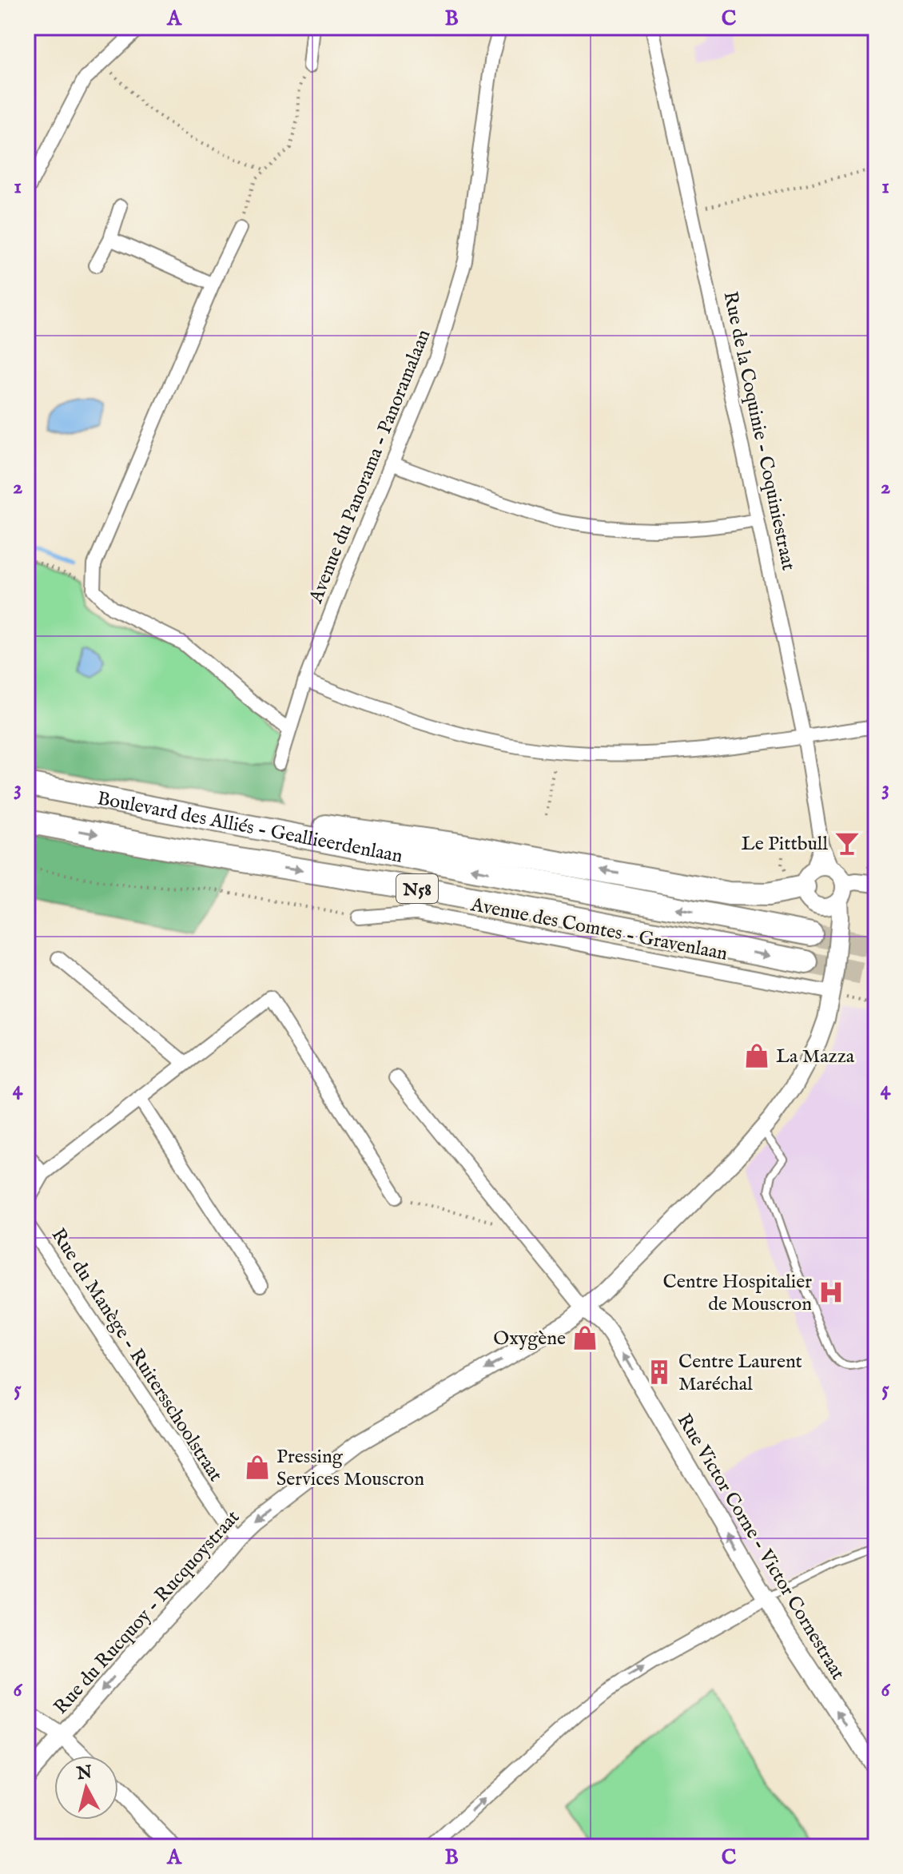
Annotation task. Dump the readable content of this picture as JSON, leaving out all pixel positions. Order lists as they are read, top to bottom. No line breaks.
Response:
{"streets":{"highway":["Boulevard des Alliés - Geallieerdenlaan","N58"],"street":["Rue de la Coquinie - Coquiniestraat","Avenue du Panorama - Panoramalaan","Avenue des Comtes - Gravenlaan","Rue du Manège - Ruitersschoolstraat","Rue Victor Corne - Victor Cornestraat","Rue du Rucquoy - Rucquoystraat"]},"crossings":[["Rue du Manège - Ruitersschoolstraat","Rue du Rucquoy - Rucquoystraat"],["Rue Victor Corne - Victor Cornestraat","Rue du Rucquoy - Rucquoystraat"]],"one_way":["Rue Victor Corne - Victor Cornestraat","Rue du Rucquoy - Rucquoystraat"],"places":{"bar":["Le Pittbull"],"shop":["La Mazza","Oxygène","Pressing Services Mouscron"],"hospital":["Centre Hospitalier de Mouscron"],"building":["Centre Laurent Maréchal"]},"north":"top","grid":{"columns":["A","B","C"],"rows":["1","2","3","4","5","6"]}}
